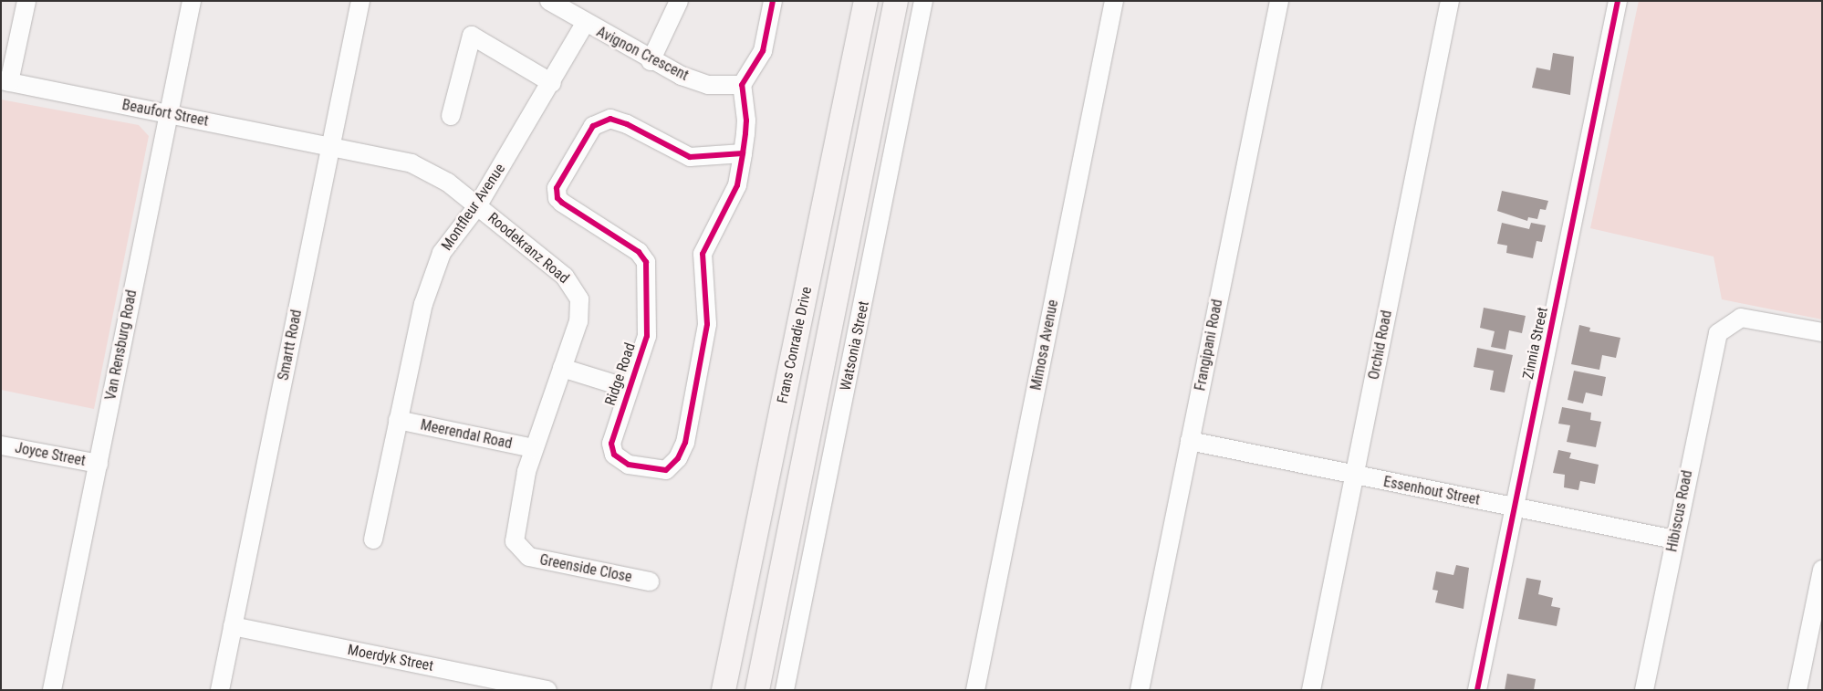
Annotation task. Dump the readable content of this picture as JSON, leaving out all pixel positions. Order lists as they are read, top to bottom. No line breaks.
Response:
{"streets":{"main road":["Frans Conradie Drive"],"street":["Avignon Crescent","Beaufort Street","Montfleur Avenue","Roodekranz Road","Zinnia Street","Van Rensburg Road","Smartt Road","Mimosa Avenue","Frangipani Road","Orchid Road","Watsonia Street","Ridge Road","Meerendal Road","Joyce Street","Essenhout Street","Hibiscus Road","Greenside Close","Moerdyk Street"]},"crossings":[["Avignon Crescent","Montfleur Avenue"],["Avignon Crescent","Ridge Road"],["Beaufort Street","Roodekranz Road"],["Beaufort Street","Van Rensburg Road"],["Beaufort Street","Smartt Road"],["Montfleur Avenue","Roodekranz Road"],["Montfleur Avenue","Meerendal Road"],["Roodekranz Road","Smartt Road"],["Roodekranz Road","Ridge Road"],["Roodekranz Road","Meerendal Road"],["Roodekranz Road","Greenside Close"],["Zinnia Street","Essenhout Street"],["Van Rensburg Road","Joyce Street"],["Smartt Road","Moerdyk Street"],["Frangipani Road","Essenhout Street"],["Orchid Road","Essenhout Street"],["Meerendal Road","Greenside Close"],["Essenhout Street","Hibiscus Road"]]}
